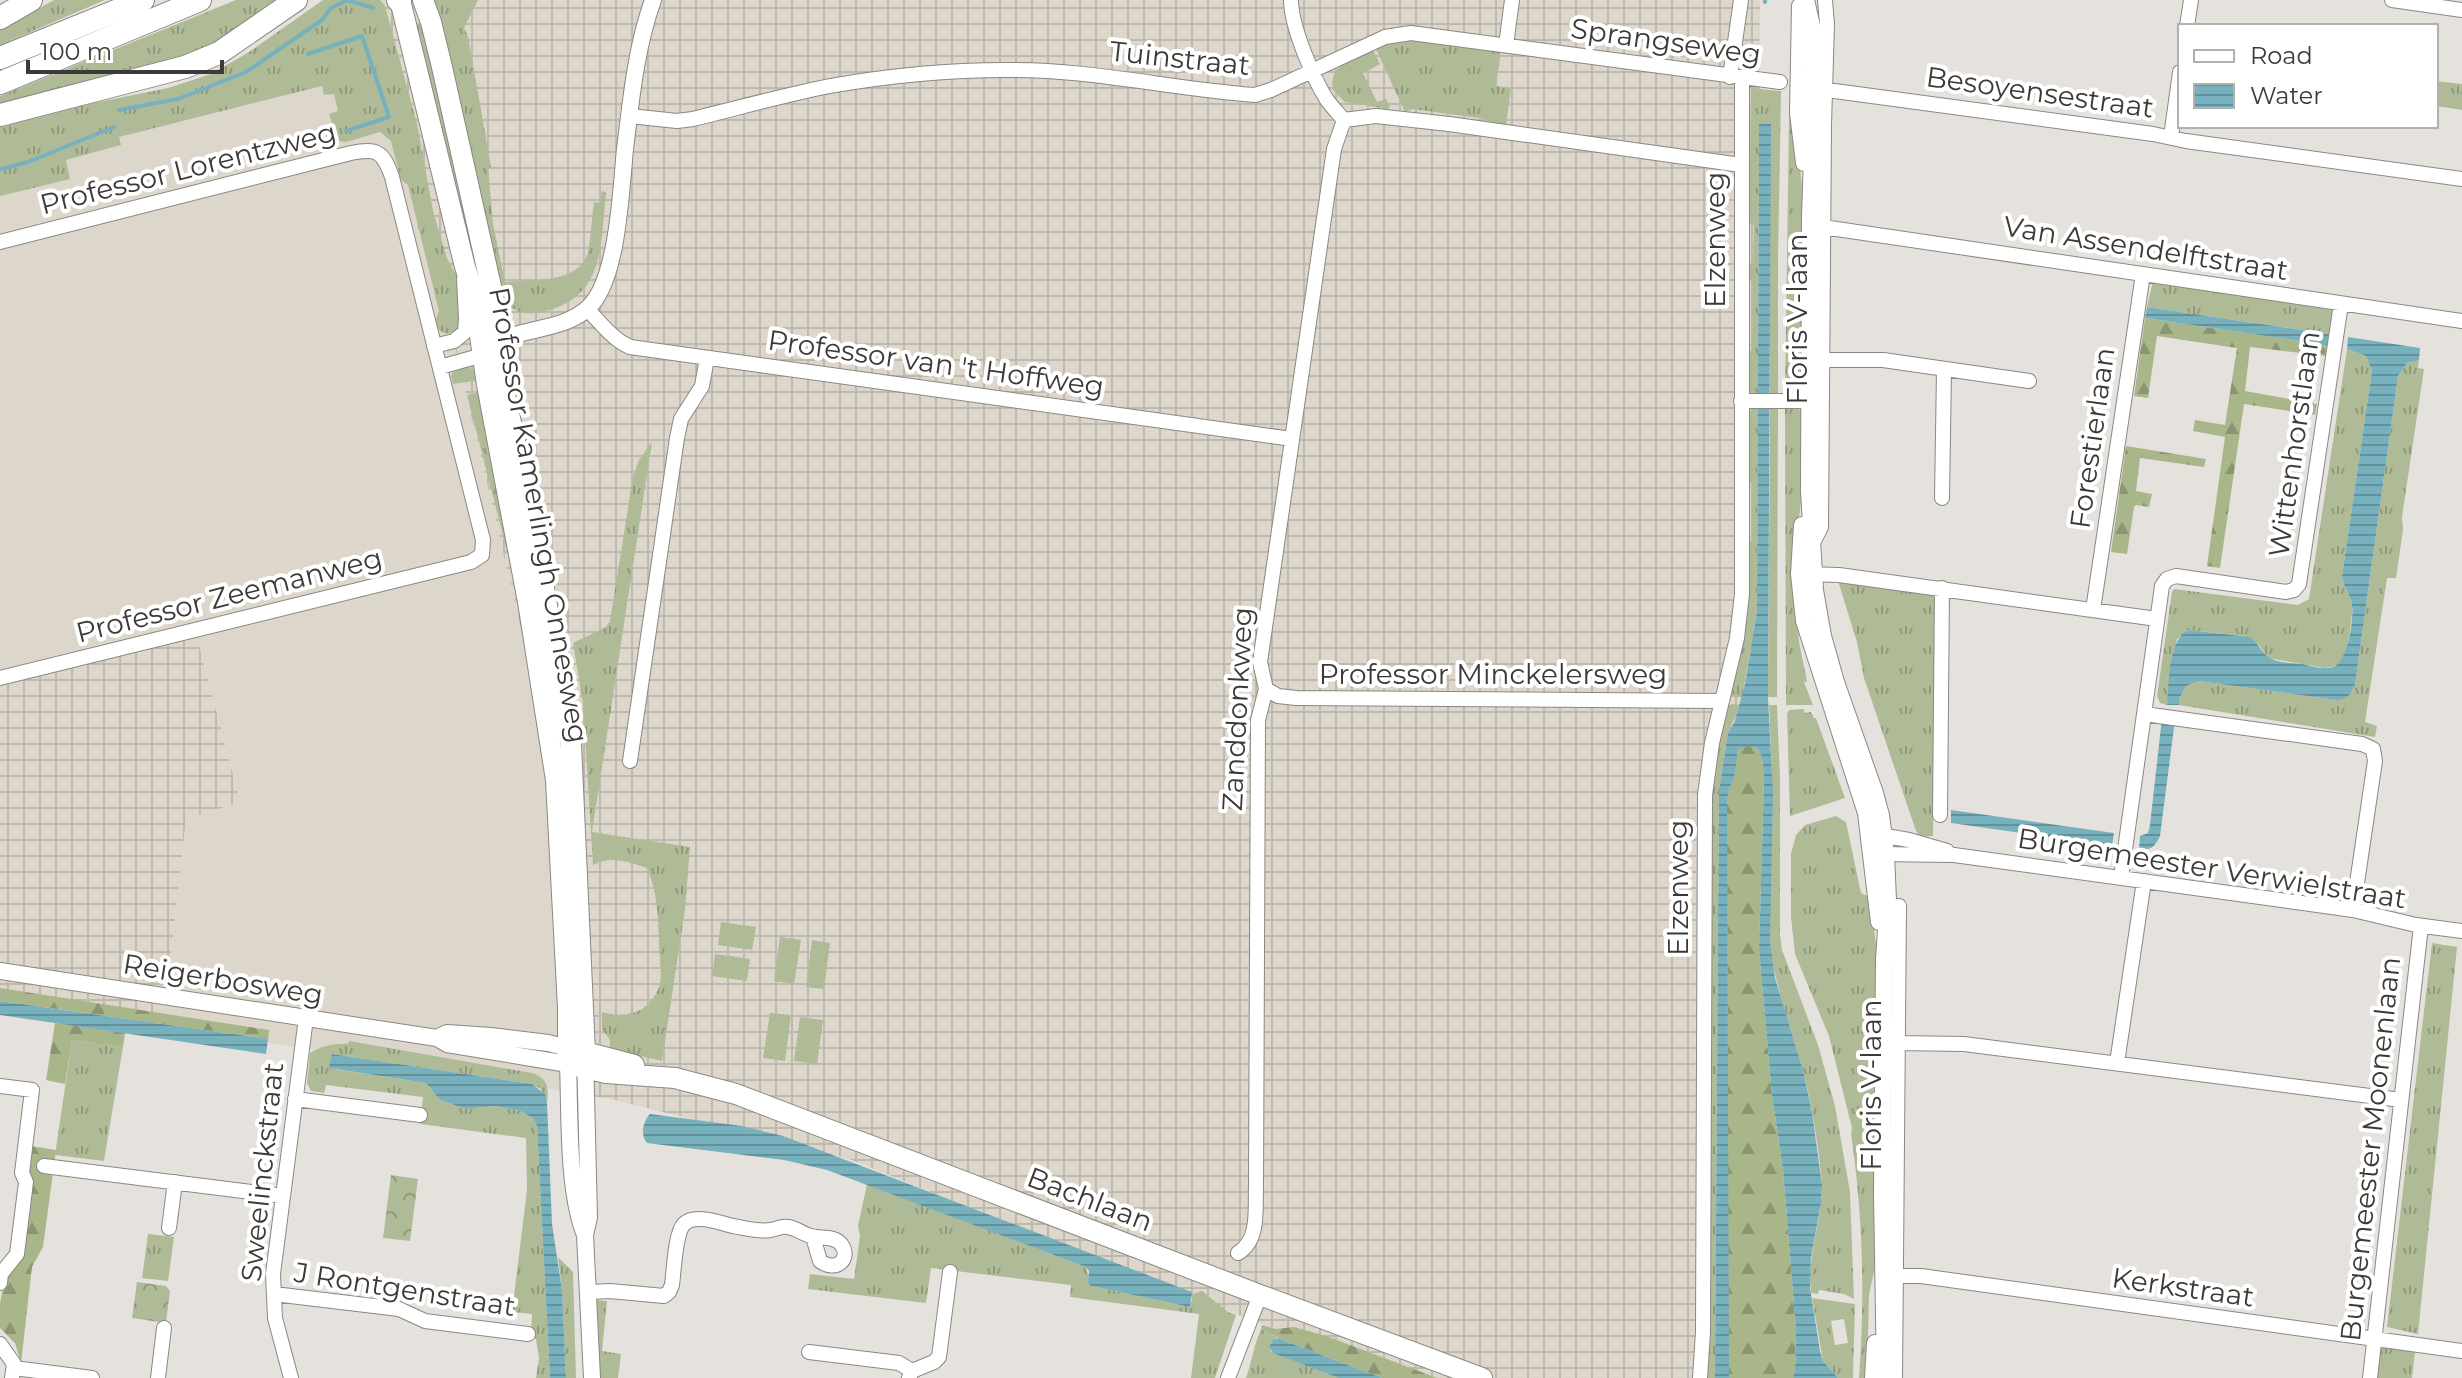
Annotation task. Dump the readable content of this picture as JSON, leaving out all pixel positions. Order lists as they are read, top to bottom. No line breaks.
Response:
{"streets":{"main road":["Professor Kamerlingh Onnesweg","Bachlaan"],"street":["Sprangseweg","Tuinstraat","Besoyensestraat","Professor Lorentzweg","Elzenweg","Van Assendelftstraat","Floris V-laan","Professor van 't Hoffweg","Forestierlaan","Wittenhorstlaan","Professor Zeemanweg","Professor Minckelersweg","Zanddonkweg","Burgemeester Verwielstraat","Reigerbosweg","Burgemeester Moonenlaan","Sweelinckstraat","Kerkstraat","J Rontgenstraat"]},"crossings":[["Sprangseweg","Tuinstraat"],["Sprangseweg","Elzenweg"],["Besoyensestraat","Floris V-laan"],["Elzenweg","Professor Minckelersweg"],["Van Assendelftstraat","Floris V-laan"],["Van Assendelftstraat","Forestierlaan"],["Van Assendelftstraat","Wittenhorstlaan"],["Floris V-laan","Burgemeester Verwielstraat"],["Floris V-laan","Kerkstraat"],["Professor van 't Hoffweg","Zanddonkweg"],["Professor Kamerlingh Onnesweg","Reigerbosweg"],["Professor Kamerlingh Onnesweg","Bachlaan"],["Professor Minckelersweg","Zanddonkweg"],["Burgemeester Verwielstraat","Burgemeester Moonenlaan"],["Reigerbosweg","Sweelinckstraat"],["Reigerbosweg","Bachlaan"],["Burgemeester Moonenlaan","Kerkstraat"],["Sweelinckstraat","J Rontgenstraat"]],"legend":["Road","Water"],"scale_bar":"100 m"}
